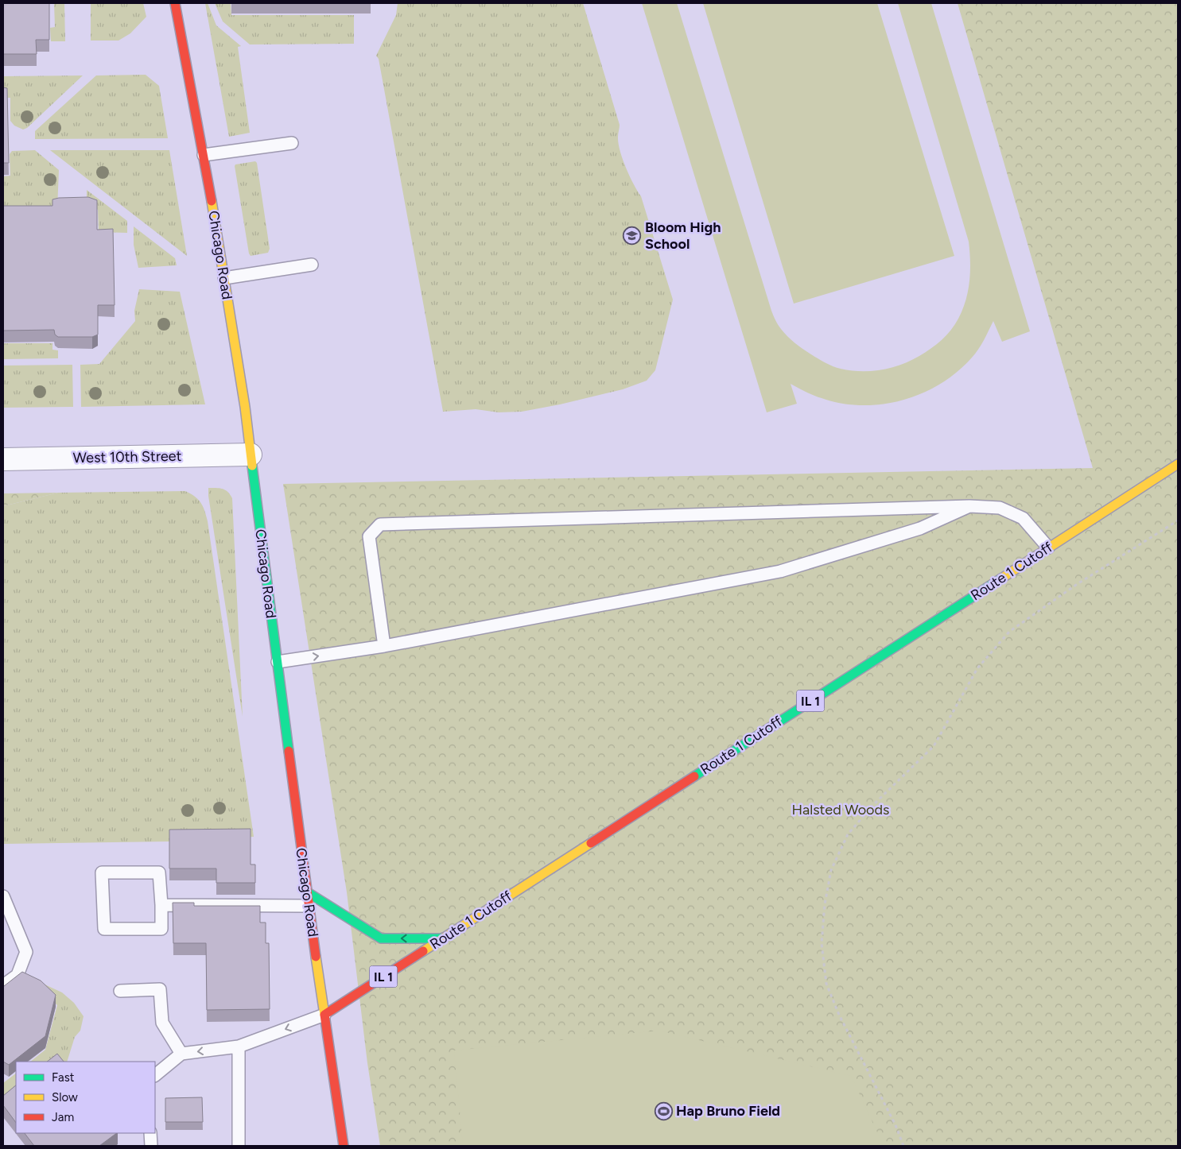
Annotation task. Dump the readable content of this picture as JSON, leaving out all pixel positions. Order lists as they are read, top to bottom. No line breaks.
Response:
{"streets":{"main road":["Chicago Road","Route 1 Cutoff","IL 1"],"street":["West 10th Street"]},"crossings":[["Chicago Road","West 10th Street"],["Chicago Road","Route 1 Cutoff"]],"parks":["Halsted Woods"],"places":{"school or university":["Bloom High School"],"sports":["Hap Bruno Field"]},"legend":["Fast","Slow","Jam"]}
